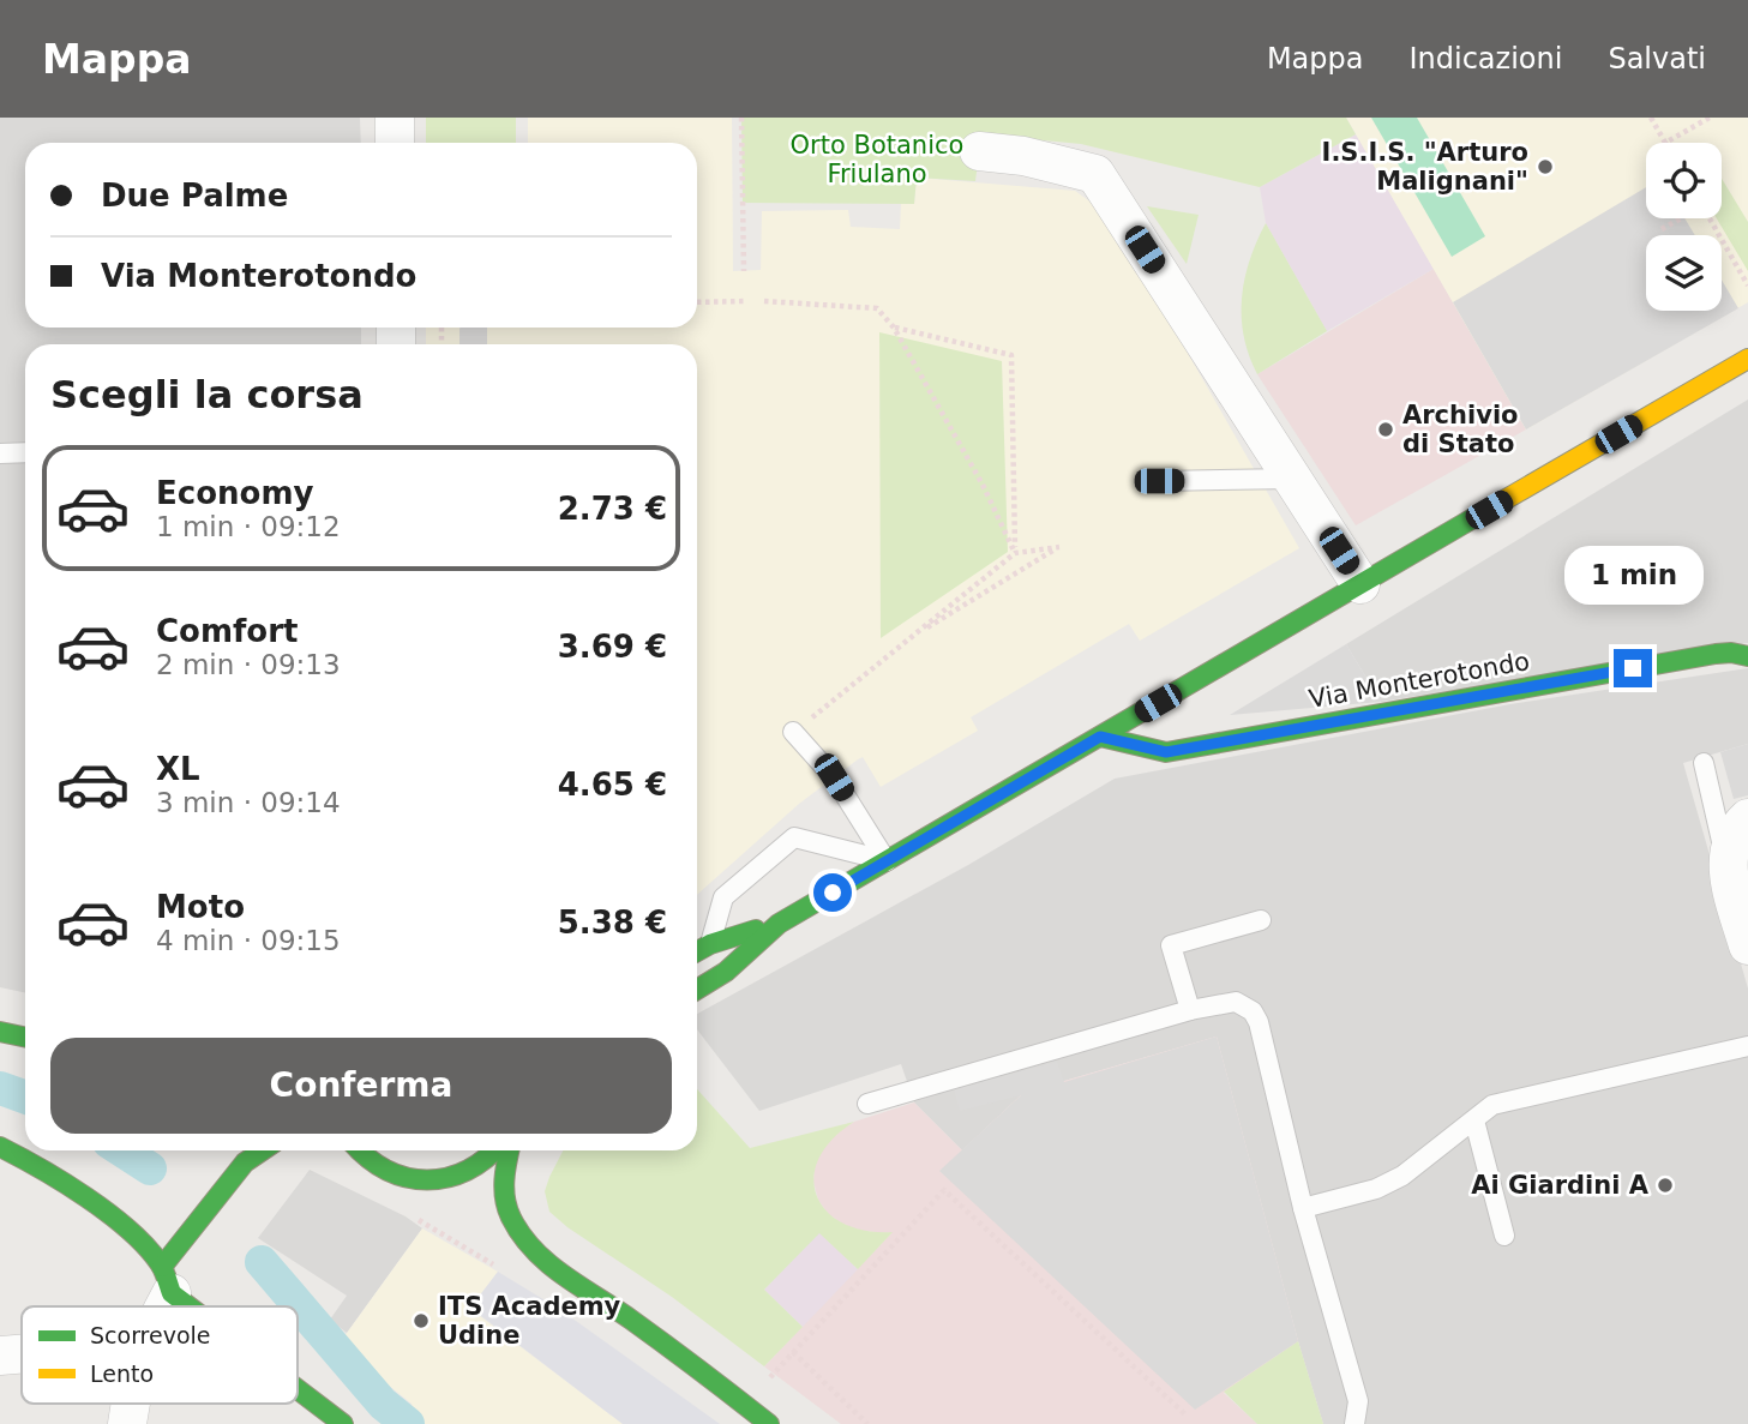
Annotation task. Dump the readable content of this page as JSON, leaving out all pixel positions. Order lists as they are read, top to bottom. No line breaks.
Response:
{"streets":{"main road":["Via Monterotondo"]},"parks":["Orto Botanico Friulano"],"places":["I.S.I.S. \"Arturo Malignani\"","Archivio di Stato","Ai Giardini A","ITS Academy Udine"],"legend":["Scorrevole","Lento"],"page":{"header":"Mappa","nav":["Mappa","Indicazioni","Salvati"],"banner":["Due Palme","Via Monterotondo"],"heading":"Scegli la corsa","list":[{"name":"Economy","note":"1 min · 09:12","value":"2.73 €"},{"name":"Comfort","note":"2 min · 09:13","value":"3.69 €"},{"name":"XL","note":"3 min · 09:14","value":"4.65 €"},{"name":"Moto","note":"4 min · 09:15","value":"5.38 €"}],"bubble":"1 min","buttons":"Conferma"}}
